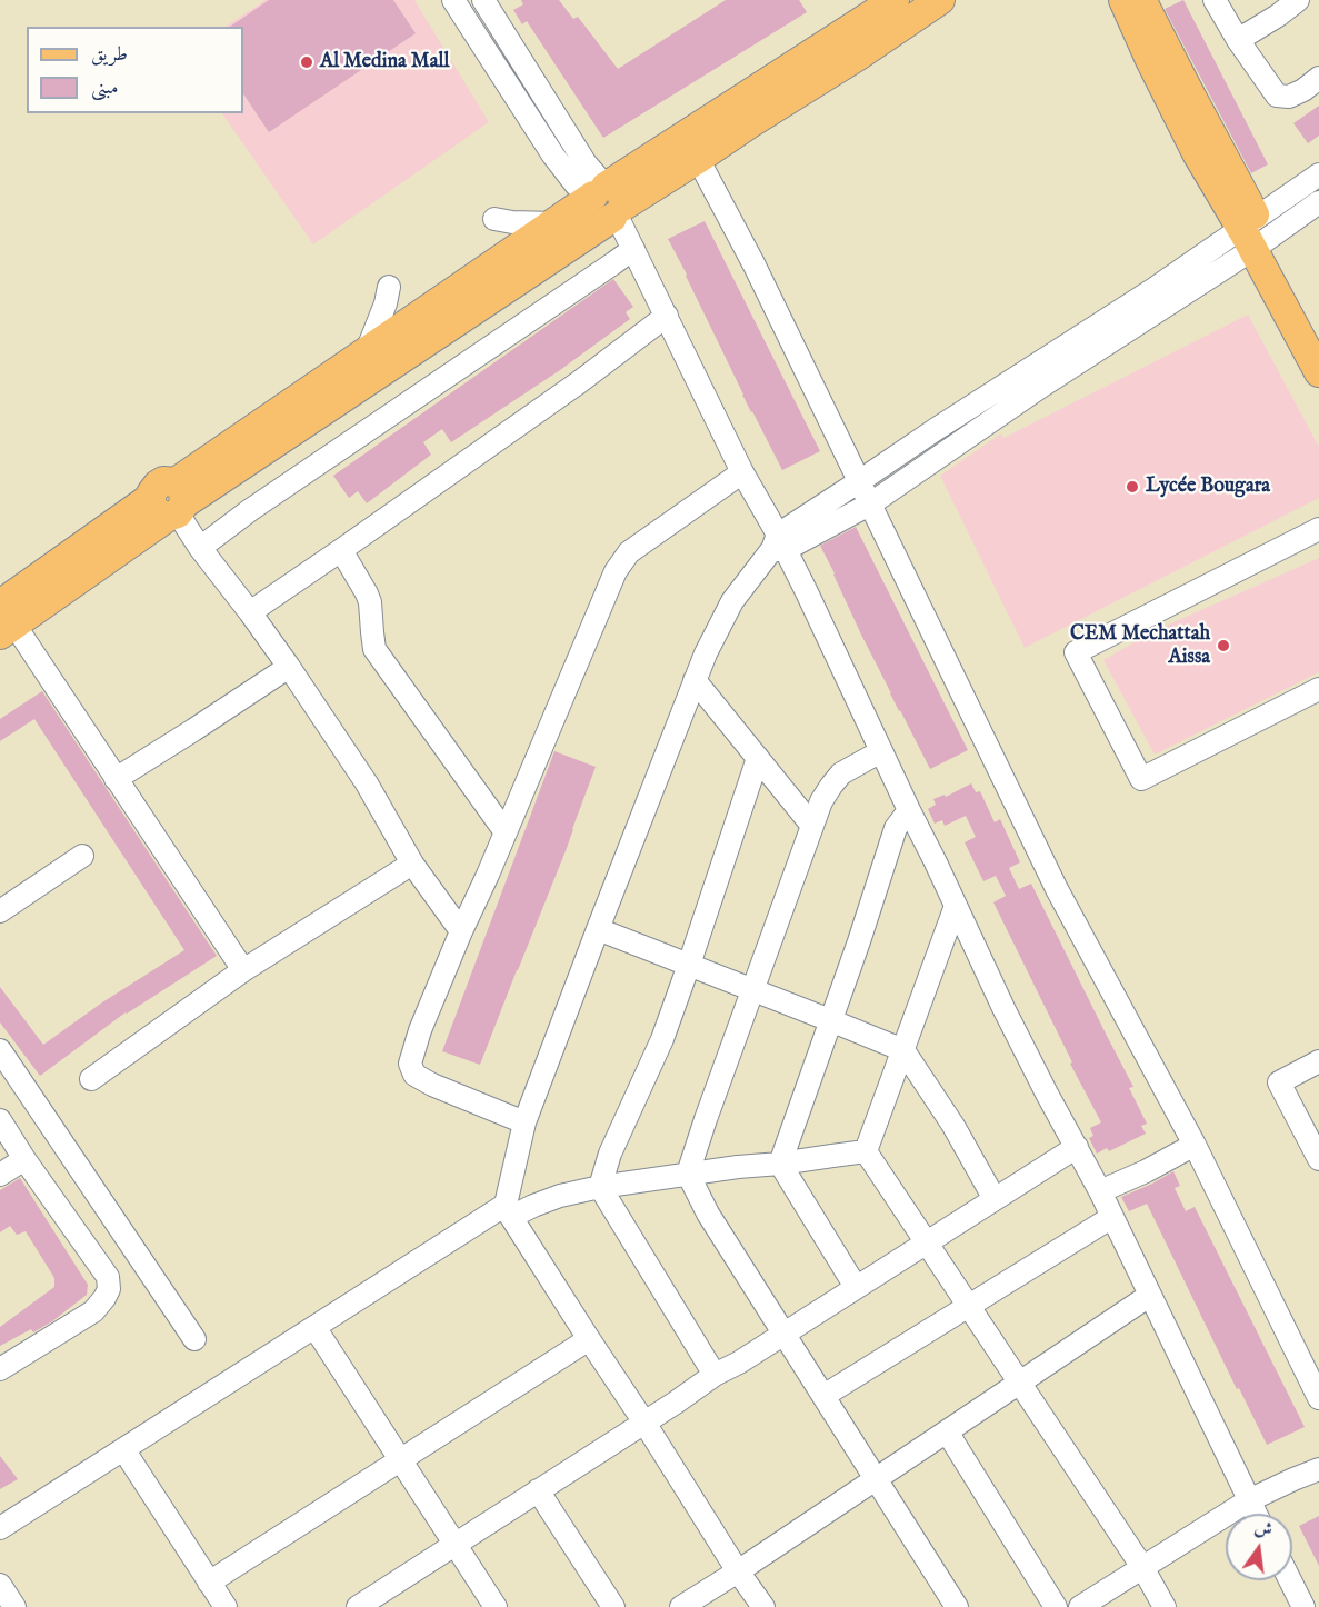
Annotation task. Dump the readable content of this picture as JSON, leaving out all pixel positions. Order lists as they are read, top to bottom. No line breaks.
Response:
{"places":["Al Medina Mall","Lycée Bougara","CEM Mechattah Aissa"],"legend":["طريق","مبنى"],"north":"top"}
